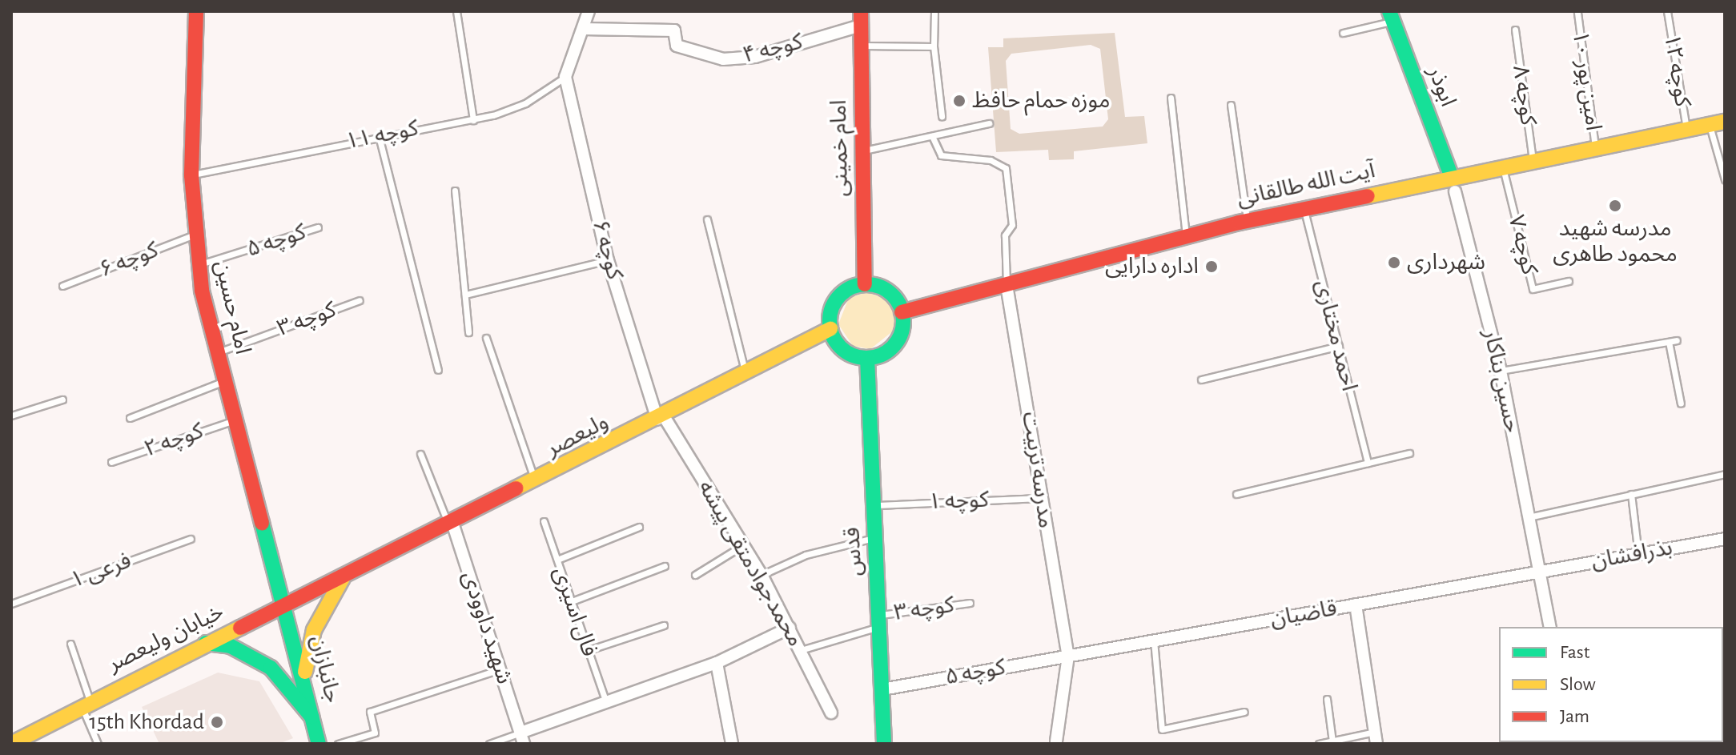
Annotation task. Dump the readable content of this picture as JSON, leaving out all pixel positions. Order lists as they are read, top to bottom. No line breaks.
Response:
{"streets":{"main road":["ابوذر","امام خمینی","آیت الله طالقانی","امام حسین","ولیعصر","قدس","خیابان ولیعصر","جانبازان"],"street":["کوچه ۴","کوچه ۵","۶ کوچه","حسین بناکار","مدرسه تربیت","بذرافشان","محمدجوادمتقی پیشه","قاضیان","شهید داوودی"],"lane":["کوچه ۱۲","امین پور ۱۰","کوچه ۸","کوچه ۱۱","کوچه ۷","کوچه ۶","کوچه ۳","احمد مختاری","کوچه ۲","کوچه ۱","فرعی ۱","فال اسیری"]},"crossings":[["کوچه ۴","امام خمینی"],["کوچه ۱۲","آیت الله طالقانی"],["امین پور ۱۰","آیت الله طالقانی"],["ابوذر","آیت الله طالقانی"],["ابوذر","حسین بناکار"],["کوچه ۸","آیت الله طالقانی"],["کوچه ۱۱","۶ کوچه"],["کوچه ۱۱","امام حسین"],["امام خمینی","آیت الله طالقانی"],["امام خمینی","ولیعصر"],["امام خمینی","قدس"],["آیت الله طالقانی","کوچه ۷"],["آیت الله طالقانی","احمد مختاری"],["آیت الله طالقانی","حسین بناکار"],["آیت الله طالقانی","ولیعصر"],["آیت الله طالقانی","مدرسه تربیت"],["آیت الله طالقانی","قدس"],["کوچه ۵","امام حسین"],["کوچه ۵","مدرسه تربیت"],["کوچه ۵","قدس"],["کوچه ۵","قاضیان"],["۶ کوچه","ولیعصر"],["۶ کوچه","محمدجوادمتقی پیشه"],["کوچه ۶","امام حسین"],["امام حسین","کوچه ۳"],["امام حسین","کوچه ۲"],["امام حسین","خیابان ولیعصر"],["امام حسین","جانبازان"],["کوچه ۳","قدس"],["حسین بناکار","بذرافشان"],["حسین بناکار","قاضیان"],["ولیعصر","قدس"],["ولیعصر","محمدجوادمتقی پیشه"],["ولیعصر","شهید داوودی"],["ولیعصر","خیابان ولیعصر"],["مدرسه تربیت","کوچه ۱"],["مدرسه تربیت","قاضیان"],["کوچه ۱","قدس"],["بذرافشان","قاضیان"],["خیابان ولیعصر","جانبازان"]],"places":["موزه حمام حافظ","مدرسه شهید محمود طاهری","شهرداری","اداره دارایی","15th Khordad"],"legend":["Fast","Slow","Jam"]}
